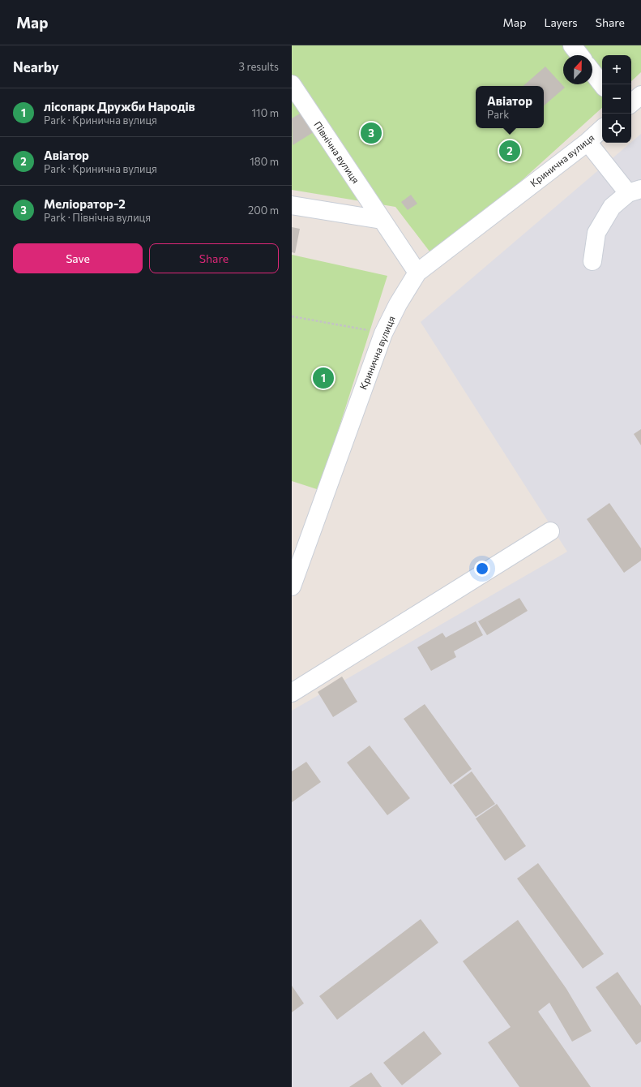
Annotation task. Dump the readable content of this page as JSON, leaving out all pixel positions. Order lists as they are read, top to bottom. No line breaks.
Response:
{"streets":{"street":["Північна вулиця","Кринична вулиця"]},"crossings":[["Північна вулиця","Кринична вулиця"]],"north":"top","page":{"header":"Map","nav":["Map","Layers","Share"],"heading":["Nearby","3 results"],"map_buttons":["+","−"],"popup":["Авіатор","Park"],"list":[{"mark":"1","name":"лісопарк Дружби Народів","note":"Park · Кринична вулиця","value":"110 m"},{"mark":"2","name":"Авіатор","note":"Park · Кринична вулиця","value":"180 m"},{"mark":"3","name":"Меліоратор-2","note":"Park · Північна вулиця","value":"200 m"}],"pins":["3","2","1"],"buttons":["Save","Share"]}}
